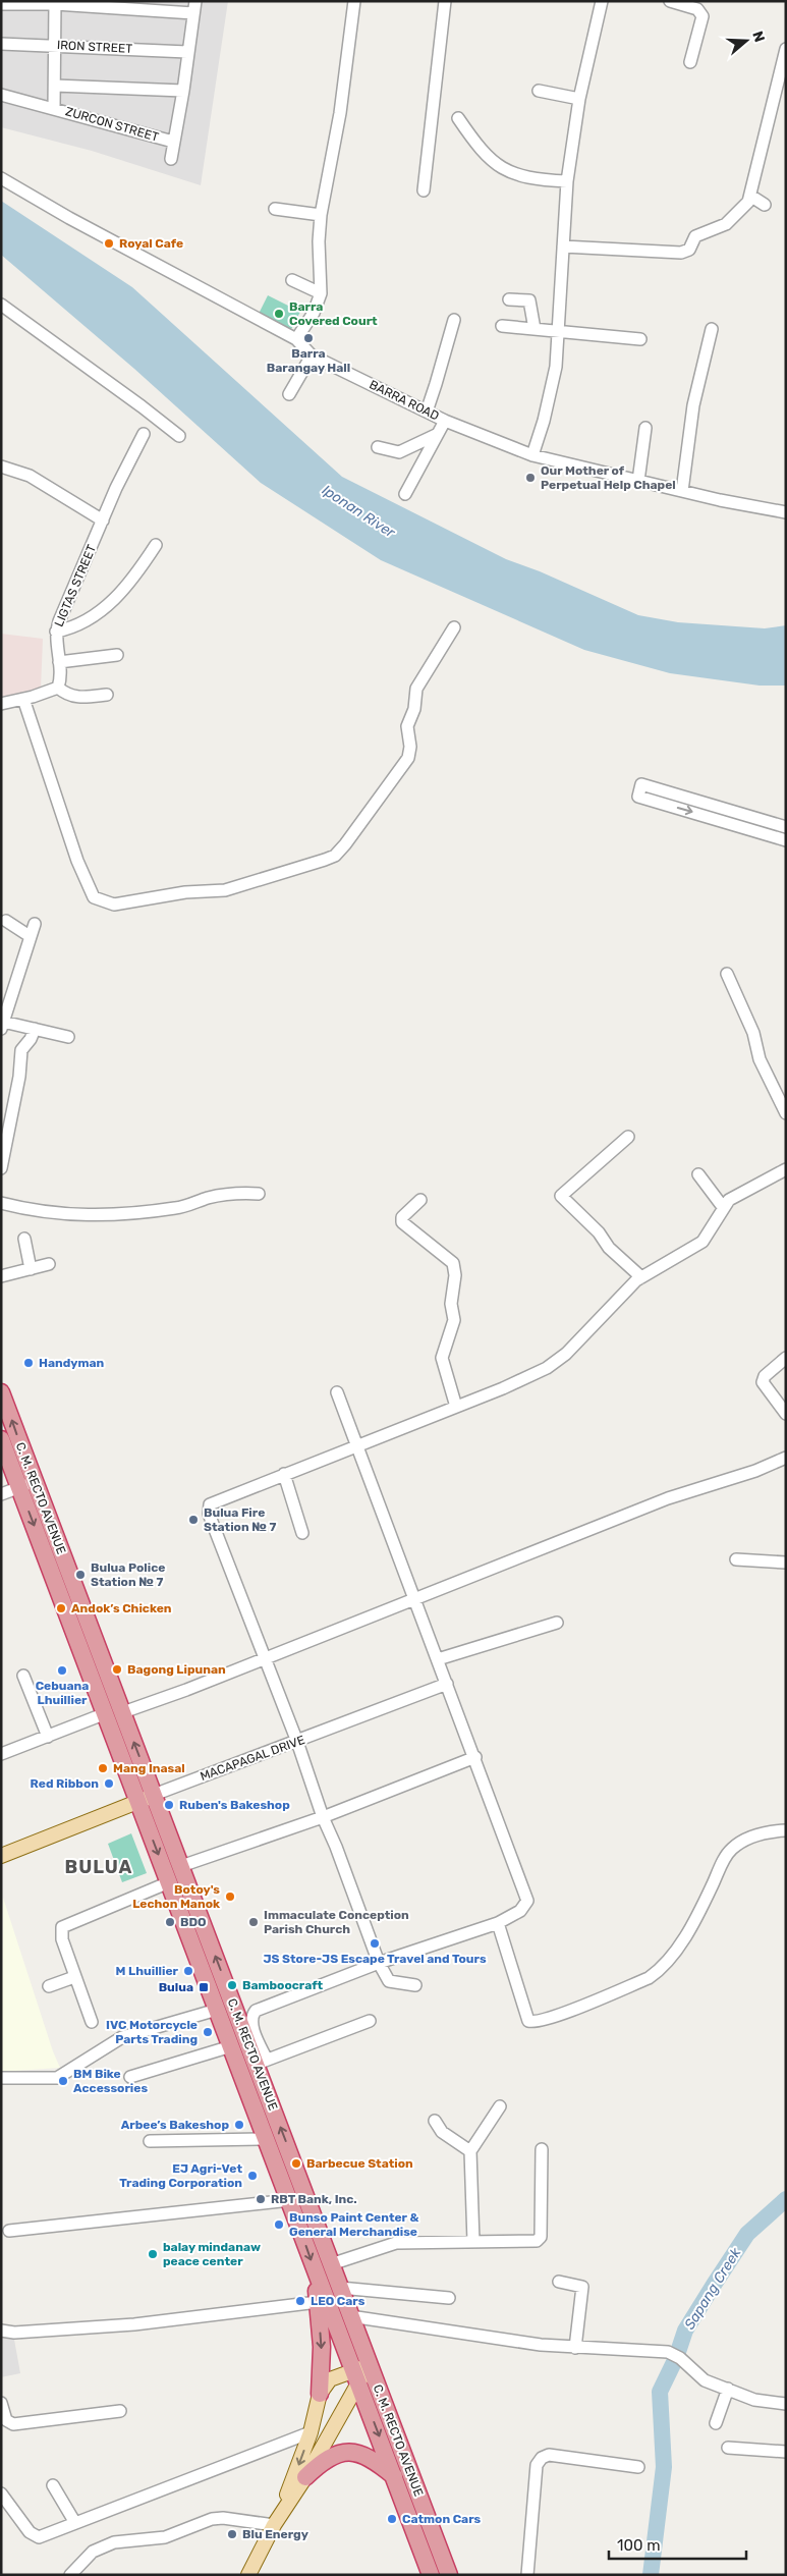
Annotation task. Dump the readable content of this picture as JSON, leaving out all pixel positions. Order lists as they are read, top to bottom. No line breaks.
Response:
{"streets":{"highway":["C. M. RECTO AVENUE"],"main road":["MACAPAGAL DRIVE"],"street":["IRON STREET","ZURCON STREET","BARRA ROAD","LIGTAS STREET"]},"crossings":[["IRON STREET","ZURCON STREET"],["C. M. RECTO AVENUE","MACAPAGAL DRIVE"]],"districts":["BULUA"],"water":["Iponan River","Sapang Creek"],"places":{"other":["Royal Cafe","Barra Covered Court","Barra Barangay Hall","Our Mother of Perpetual Help Chapel","Handyman","Bulua Fire Station № 7","Bulua Police Station № 7","Andok’s Chicken","Bagong Lipunan","Cebuana Lhuillier","Mang Inasal","Red Ribbon","Ruben's Bakeshop","Botoy's Lechon Manok","BDO","Immaculate Conception Parish Church","JS Store-JS Escape Travel and Tours","M Lhuillier","Bamboocraft","IVC Motorcycle Parts Trading","BM Bike Accessories","Arbee’s Bakeshop","Barbecue Station","EJ Agri-Vet Trading Corporation","RBT Bank, Inc.","Bunso Paint Center & General Merchandise","balay mindanaw peace center","LEO Cars","Catmon Cars","Blu Energy"],"transit":["Bulua"]},"scale_bar":"100 m","north":"right"}
